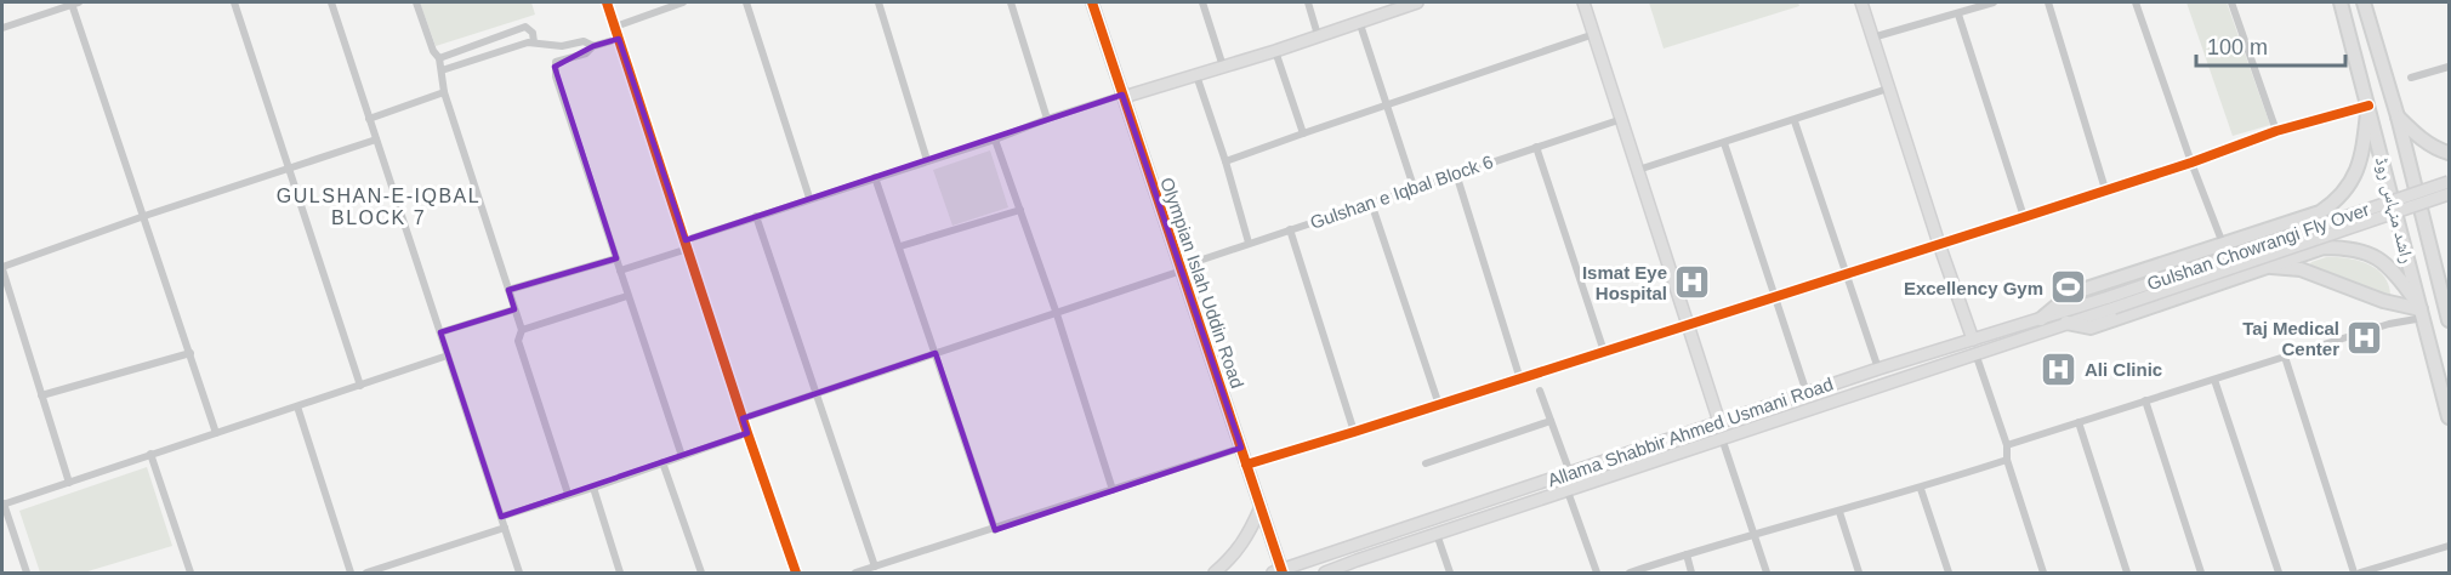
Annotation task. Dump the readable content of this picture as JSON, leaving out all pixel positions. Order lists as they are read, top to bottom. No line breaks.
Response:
{"streets":{"main road":["راشد منہاس روڈ","Gulshan Chowrangi Fly Over","Olympian Islah Uddin Road","Allama Shabbir Ahmed Usmani Road"],"street":["Gulshan e Iqbal Block 6"]},"crossings":[["Gulshan e Iqbal Block 6","Olympian Islah Uddin Road"],["Gulshan Chowrangi Fly Over","Allama Shabbir Ahmed Usmani Road"],["Olympian Islah Uddin Road","Allama Shabbir Ahmed Usmani Road"]],"districts":["GULSHAN-E-IQBAL BLOCK 7"],"places":{"hospital":["Ismat Eye Hospital","Taj Medical Center","Ali Clinic"],"sports":["Excellency Gym"]},"scale_bar":"100 m"}
